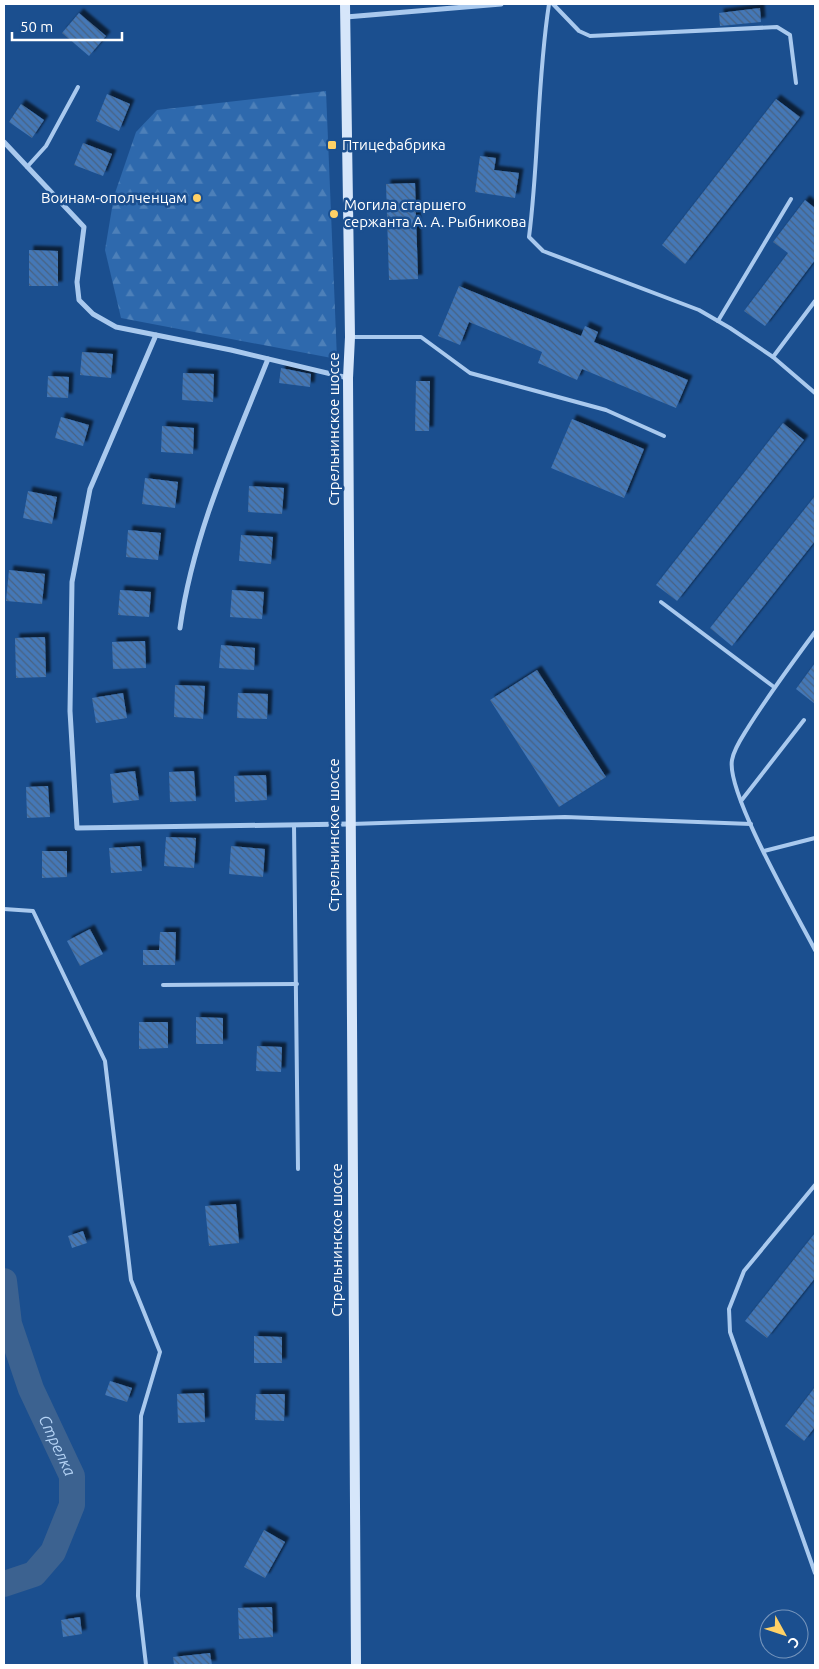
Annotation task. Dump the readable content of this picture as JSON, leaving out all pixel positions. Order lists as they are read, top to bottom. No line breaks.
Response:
{"streets":{"main road":["Стрельнинское шоссе"]},"water":["Стрелка"],"places":{"transit":["Птицефабрика"],"other":["Воинам-ополченцам","Могила старшего сержанта А. А. Рыбникова"]},"scale_bar":"50 m","north":"bottom right"}
